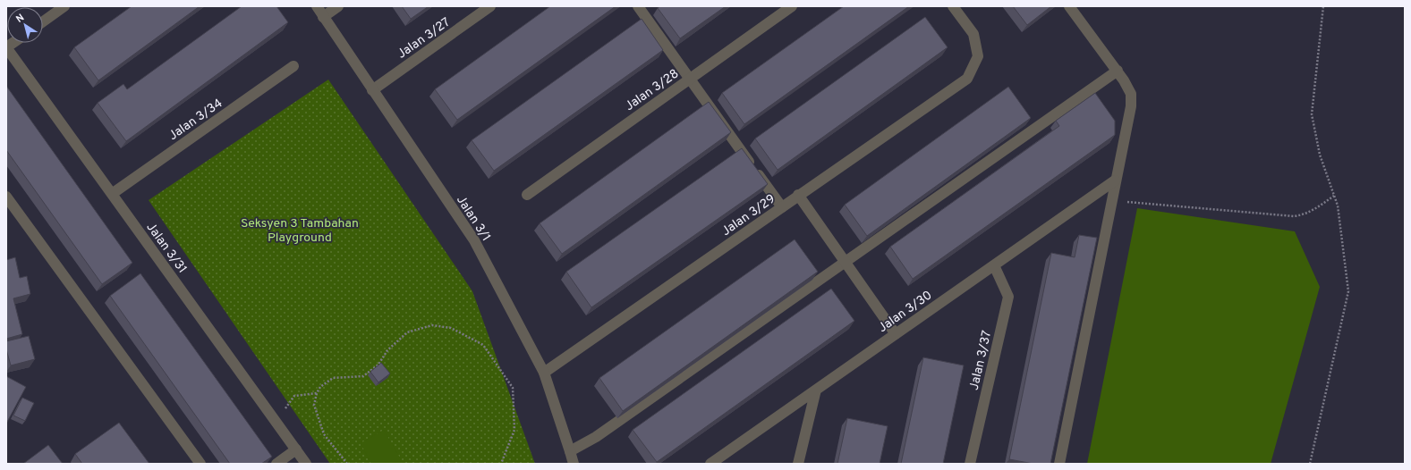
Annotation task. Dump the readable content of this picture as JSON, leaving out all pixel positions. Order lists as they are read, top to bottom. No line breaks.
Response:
{"streets":{"street":["Jalan 3/27","Jalan 3/28","Jalan 3/34","Jalan 3/29","Jalan 3/1","Jalan 3/31","Jalan 3/30","Jalan 3/37"]},"crossings":[["Jalan 3/27","Jalan 3/1"],["Jalan 3/34","Jalan 3/31"],["Jalan 3/29","Jalan 3/1"],["Jalan 3/30","Jalan 3/37"]],"parks":["Seksyen 3 Tambahan Playground"],"north":"top left"}
